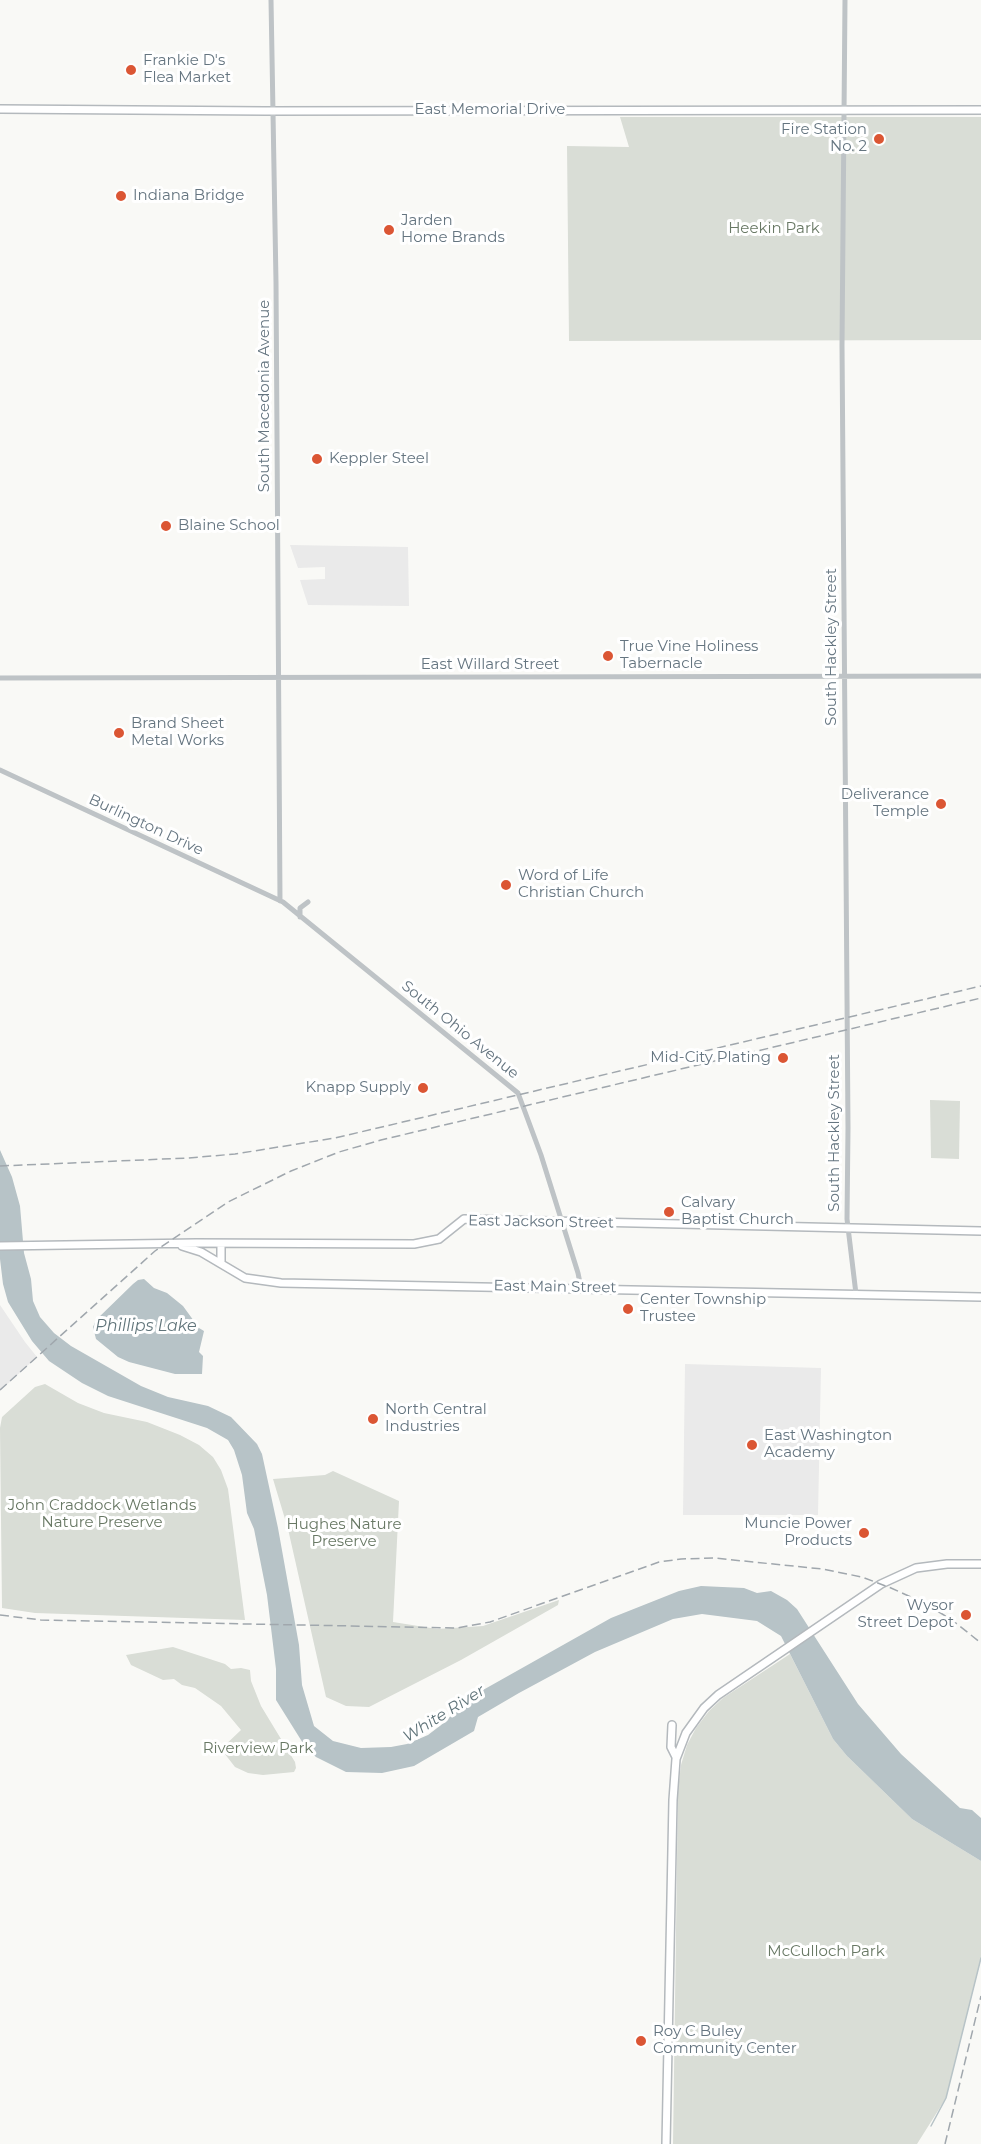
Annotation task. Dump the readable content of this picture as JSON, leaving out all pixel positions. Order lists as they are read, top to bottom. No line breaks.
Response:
{"streets":{"main road":["East Memorial Drive","East Jackson Street","East Main Street"],"street":["South Macedonia Avenue","South Hackley Street","East Willard Street","Burlington Drive","South Ohio Avenue"]},"crossings":[["East Memorial Drive","South Macedonia Avenue"],["East Memorial Drive","South Hackley Street"],["South Macedonia Avenue","East Willard Street"],["South Macedonia Avenue","Burlington Drive"],["South Macedonia Avenue","South Ohio Avenue"],["South Hackley Street","East Willard Street"],["South Hackley Street","East Jackson Street"],["South Hackley Street","East Main Street"],["Burlington Drive","South Ohio Avenue"],["South Ohio Avenue","East Jackson Street"],["South Ohio Avenue","East Main Street"],["East Jackson Street","East Main Street"]],"water":["Phillips Lake","White River"],"parks":["Heekin Park","John Craddock Wetlands Nature Preserve","Hughes Nature Preserve","Riverview Park","McCulloch Park"],"places":["Frankie D's Flea Market","Fire Station No. 2","Indiana Bridge","Jarden Home Brands","Keppler Steel","Blaine School","True Vine Holiness Tabernacle","Brand Sheet Metal Works","Deliverance Temple","Word of Life Christian Church","Mid-City Plating","Knapp Supply","Calvary Baptist Church","Center Township Trustee","North Central Industries","East Washington Academy","Muncie Power Products","Wysor Street Depot","Roy C Buley Community Center"]}
